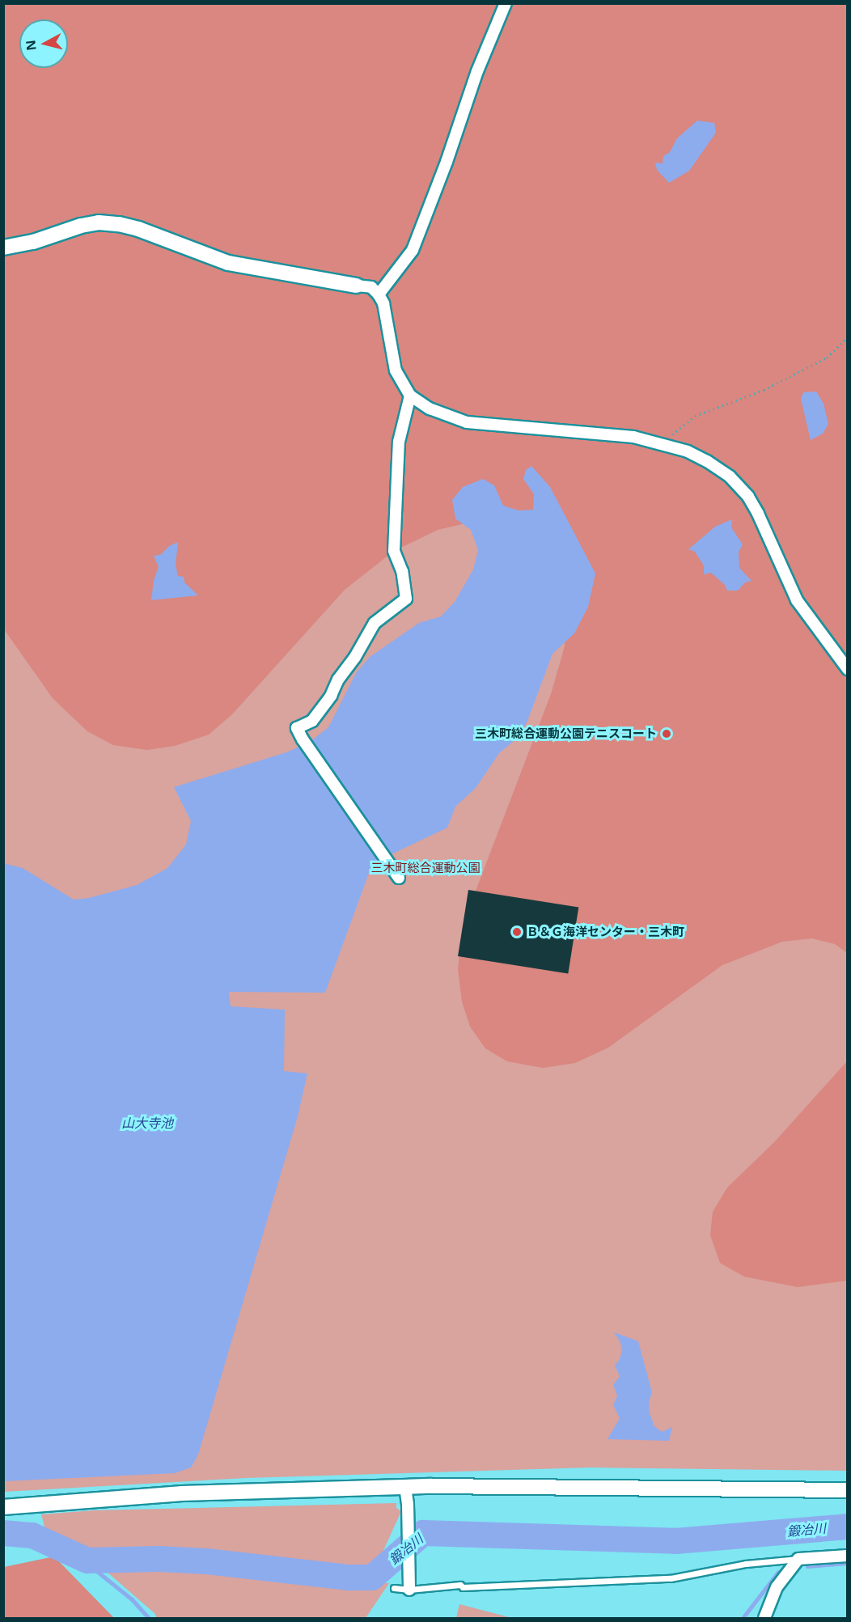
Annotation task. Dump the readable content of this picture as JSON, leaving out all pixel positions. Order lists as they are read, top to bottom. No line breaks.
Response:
{"water":["山大寺池","鍛冶川"],"parks":["三木町総合運動公園"],"places":["三木町総合運動公園テニスコート","Ｂ＆Ｇ海洋センター・三木町"],"north":"left"}
